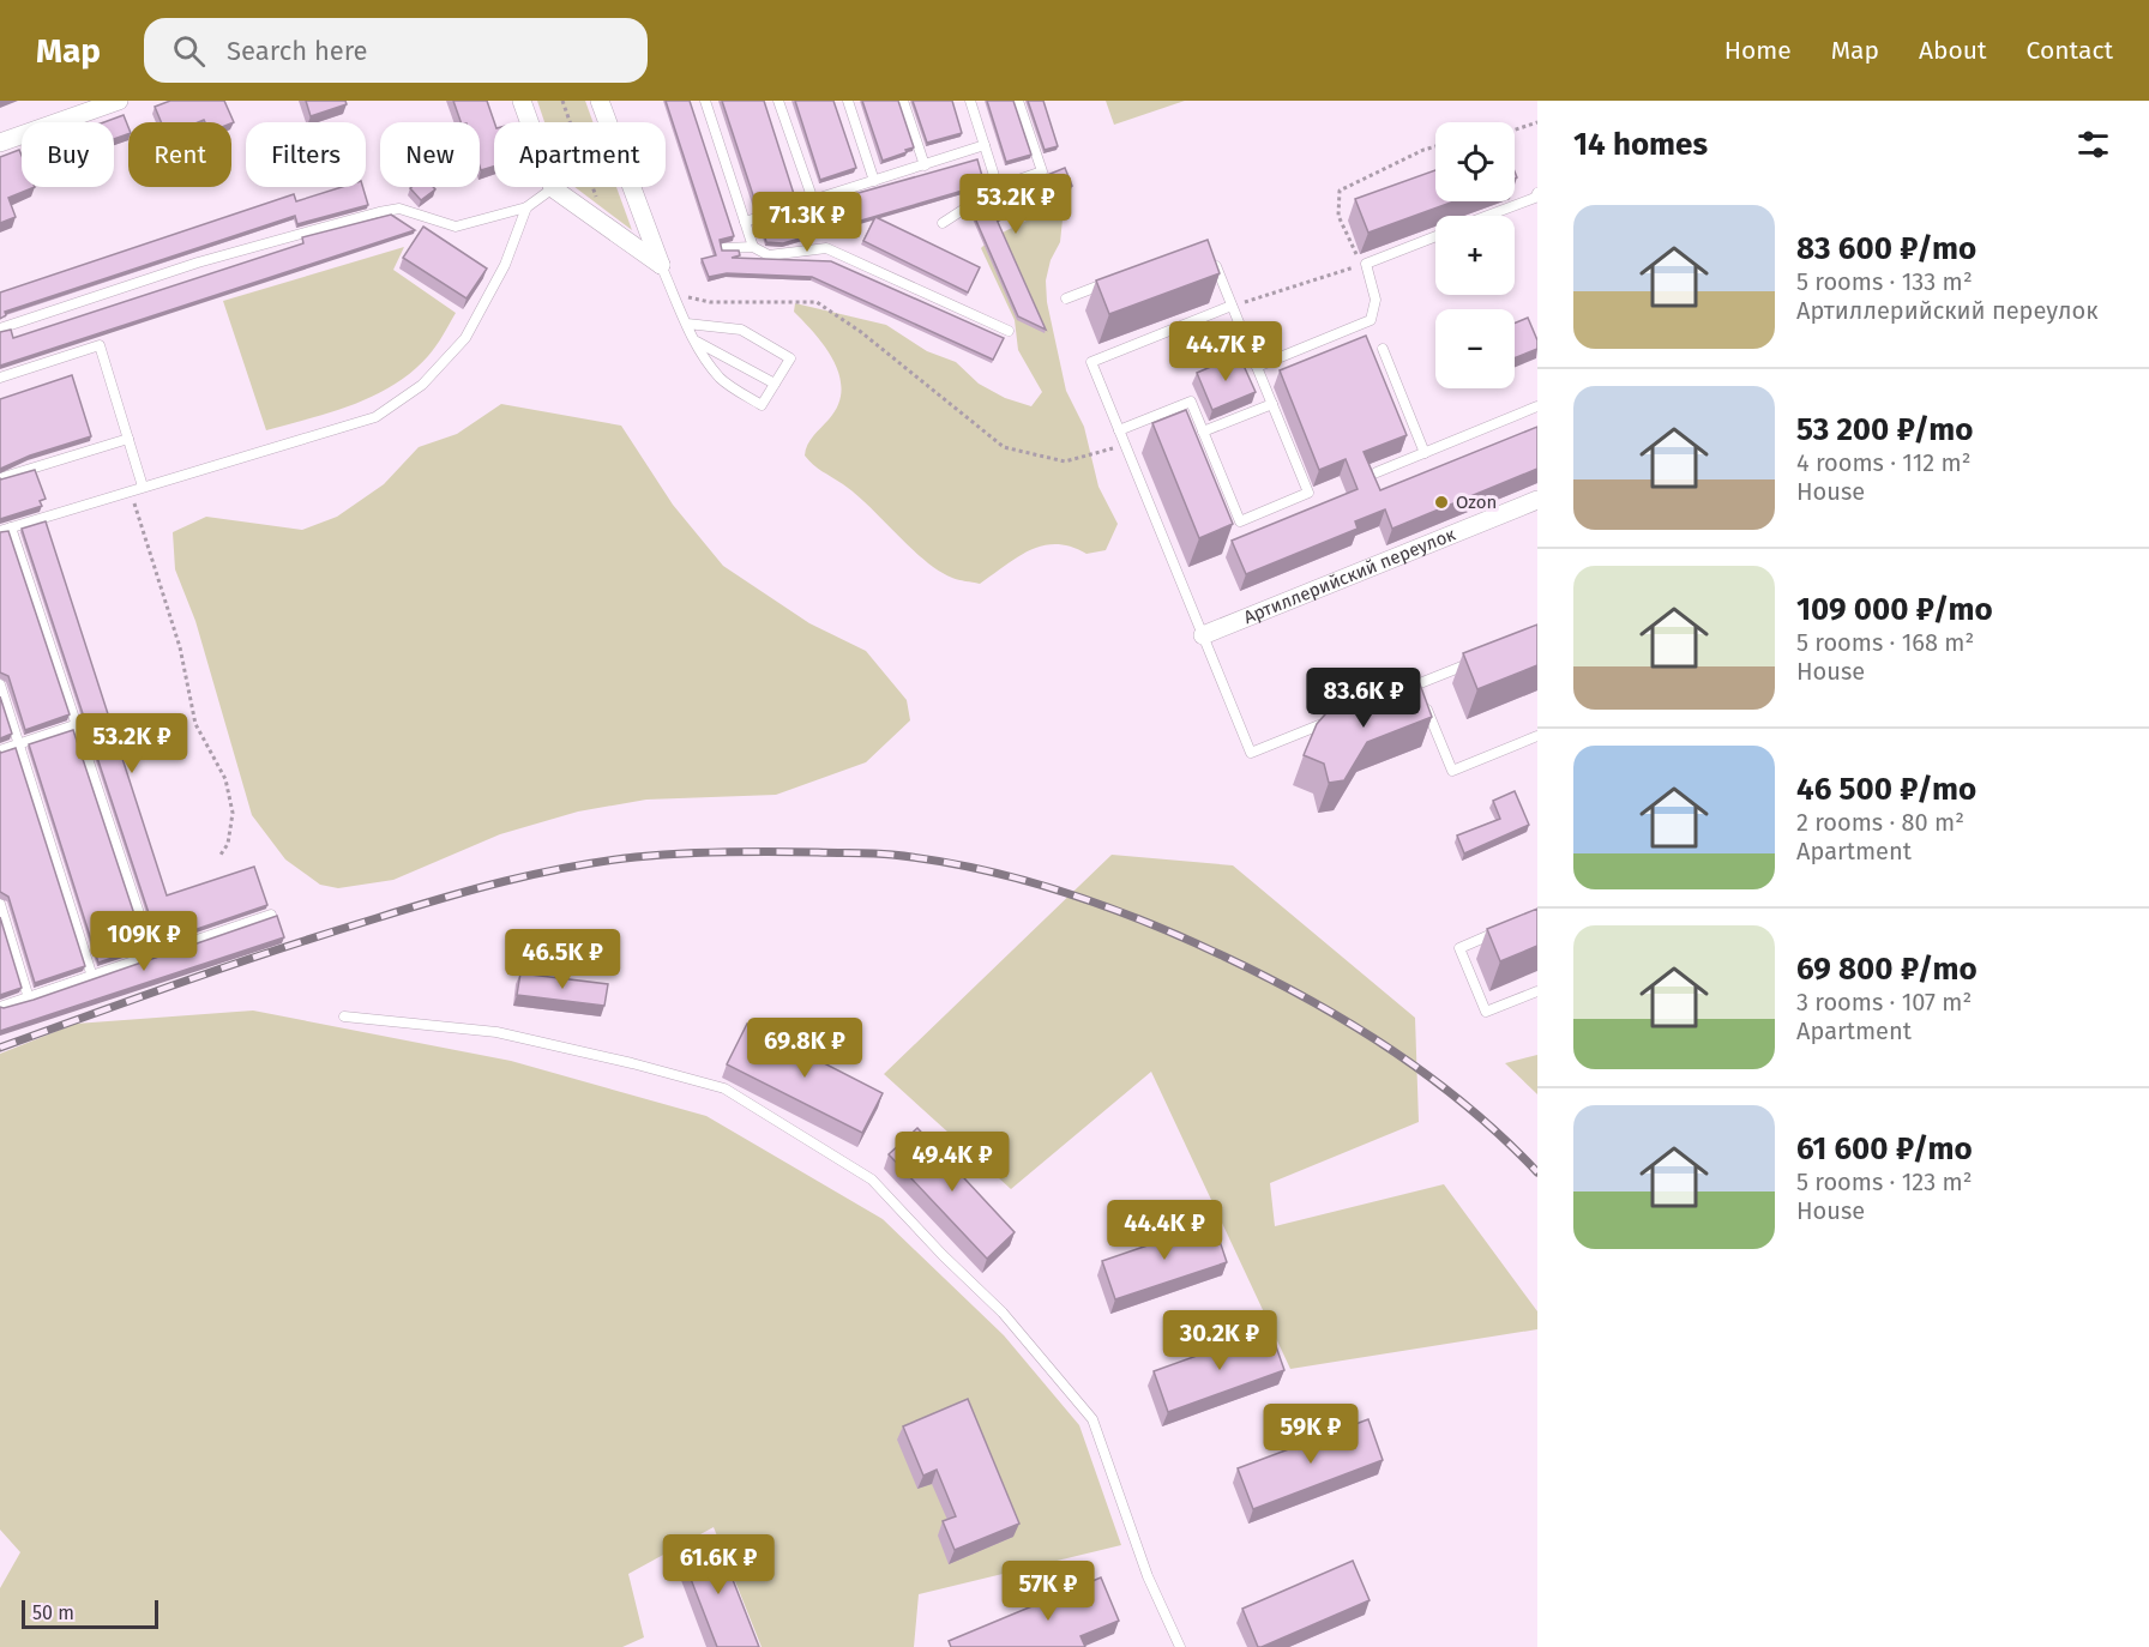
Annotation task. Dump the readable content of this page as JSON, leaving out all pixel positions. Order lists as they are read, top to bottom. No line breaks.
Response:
{"streets":{"street":["Артиллерийский переулок"]},"places":["Ozon"],"scale_bar":"50 m","page":{"header":"Map","search":"Search here","nav":["Home","Map","About","Contact"],"heading":"14 homes","map_buttons":["+","−"],"chip":["Buy","Rent","Filters","New","Apartment"],"price":["53.2K ₽","71.3K ₽","44.7K ₽","83.6K ₽","53.2K ₽","109K ₽","46.5K ₽","69.8K ₽","49.4K ₽","44.4K ₽","30.2K ₽","59K ₽","61.6K ₽","57K ₽"],"list":[{"name":"83 600 ₽/mo","note":"5 rooms · 133 m² · Артиллерийский переулок"},{"name":"53 200 ₽/mo","note":"4 rooms · 112 m² · House"},{"name":"109 000 ₽/mo","note":"5 rooms · 168 m² · House"},{"name":"46 500 ₽/mo","note":"2 rooms · 80 m² · Apartment"},{"name":"69 800 ₽/mo","note":"3 rooms · 107 m² · Apartment"},{"name":"61 600 ₽/mo","note":"5 rooms · 123 m² · House"}],"scale":"50 m"}}
